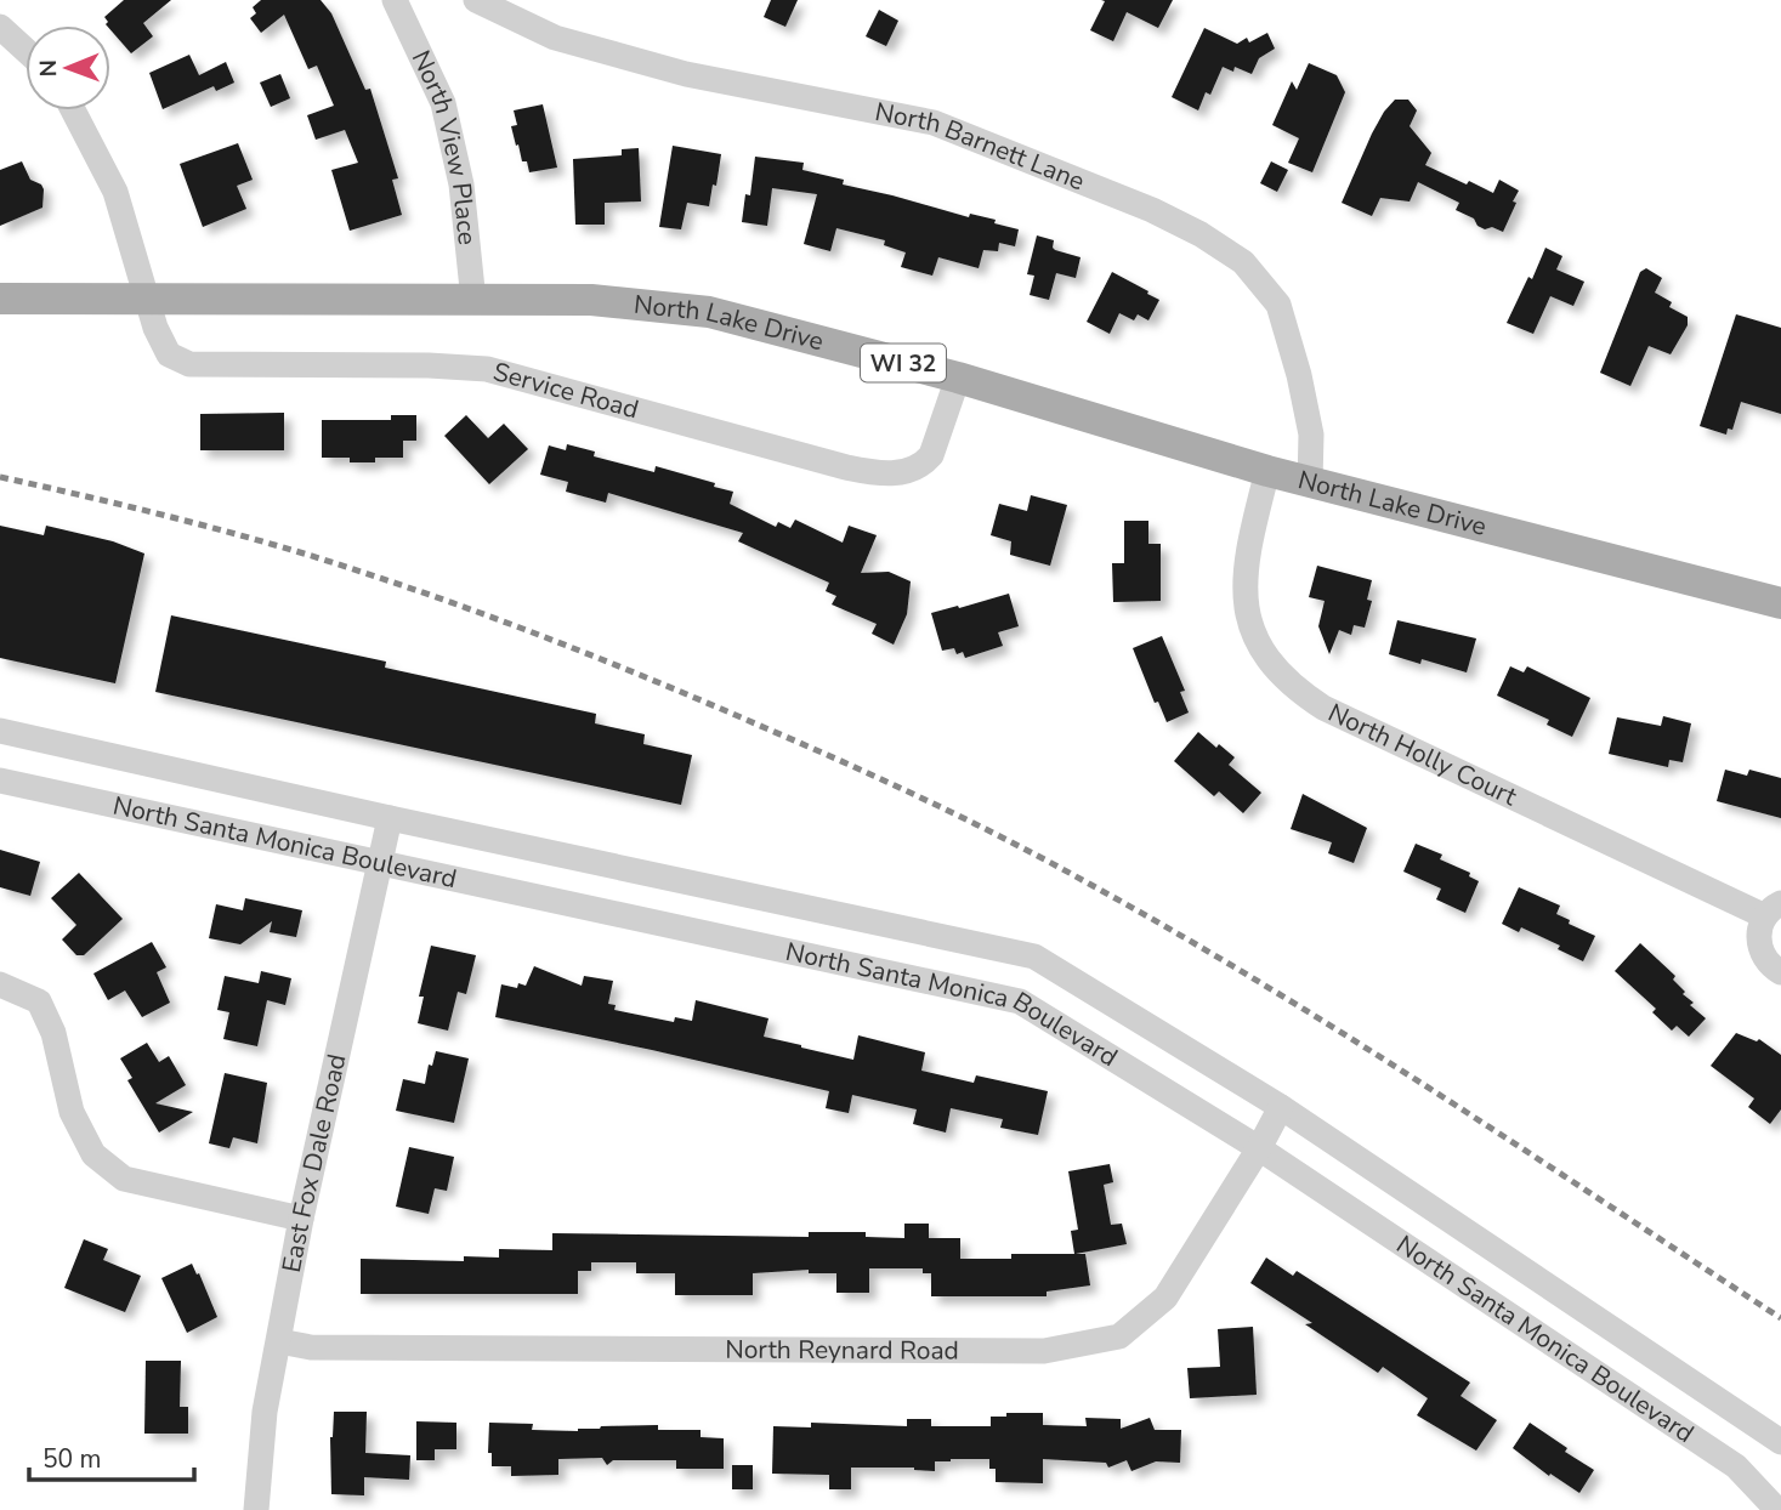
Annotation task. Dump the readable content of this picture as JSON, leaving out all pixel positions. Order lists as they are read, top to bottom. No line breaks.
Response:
{"streets":{"main road":["North Lake Drive","WI 32"],"street":["North View Place","North Barnett Lane","Service Road","North Holly Court","North Santa Monica Boulevard","East Fox Dale Road","North Reynard Road"]},"crossings":[["North View Place","North Lake Drive"],["North Barnett Lane","North Lake Drive"],["North Lake Drive","Service Road"],["North Lake Drive","North Holly Court"],["North Santa Monica Boulevard","East Fox Dale Road"],["North Santa Monica Boulevard","North Reynard Road"],["East Fox Dale Road","North Reynard Road"]],"scale_bar":"50 m","north":"left"}
